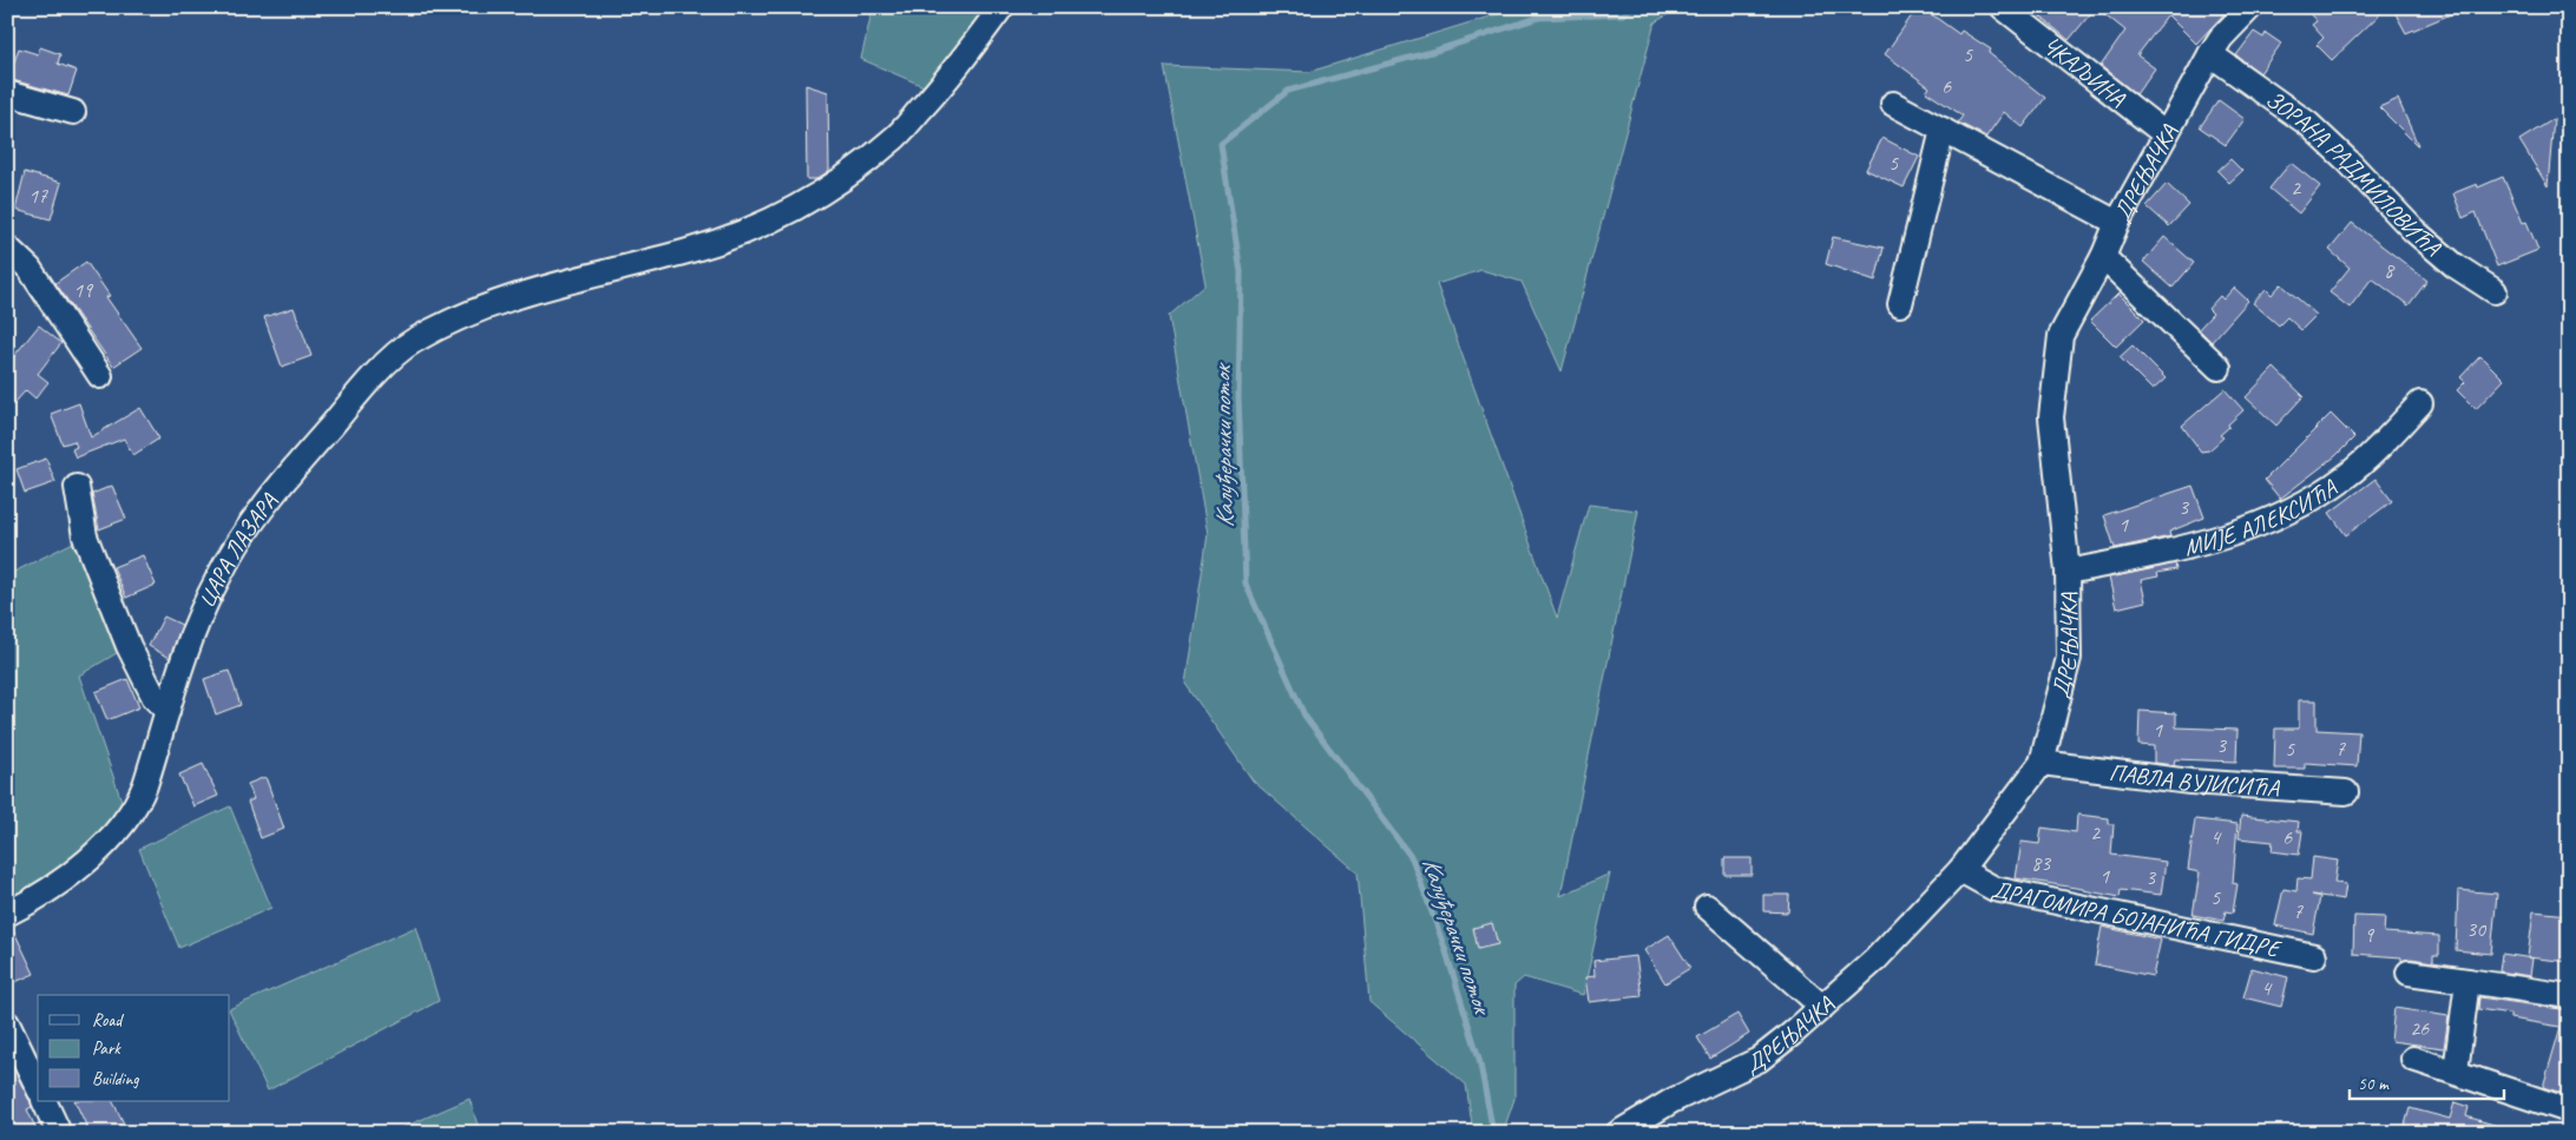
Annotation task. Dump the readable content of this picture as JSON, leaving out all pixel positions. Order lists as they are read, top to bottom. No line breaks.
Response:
{"streets":{"street":["ЧКАЉИНА","ДРЕЊАЧКА","ЗОРАНА РАДМИЛОВИЋА","МИЈЕ АЛЕКСИЋА","ЦАРА ЛАЗАРА","ПАВЛА ВУЈИСИЋА","ДРАГОМИРА БОЈАНИЋА ГИДРЕ"]},"crossings":[["ЧКАЉИНА","ДРЕЊАЧКА"],["ДРЕЊАЧКА","ЗОРАНА РАДМИЛОВИЋА"],["ДРЕЊАЧКА","МИЈЕ АЛЕКСИЋА"],["ДРЕЊАЧКА","ПАВЛА ВУЈИСИЋА"],["ДРЕЊАЧКА","ДРАГОМИРА БОЈАНИЋА ГИДРЕ"]],"water":["Калуђерачки поток"],"house_numbers":["5","6","5","2","17","8","19","3","1","1","3","5","7","2","4","6","83","1","3","5","7","30","9","4","26"],"legend":["Road","Park","Building"],"scale_bar":"50 m"}
